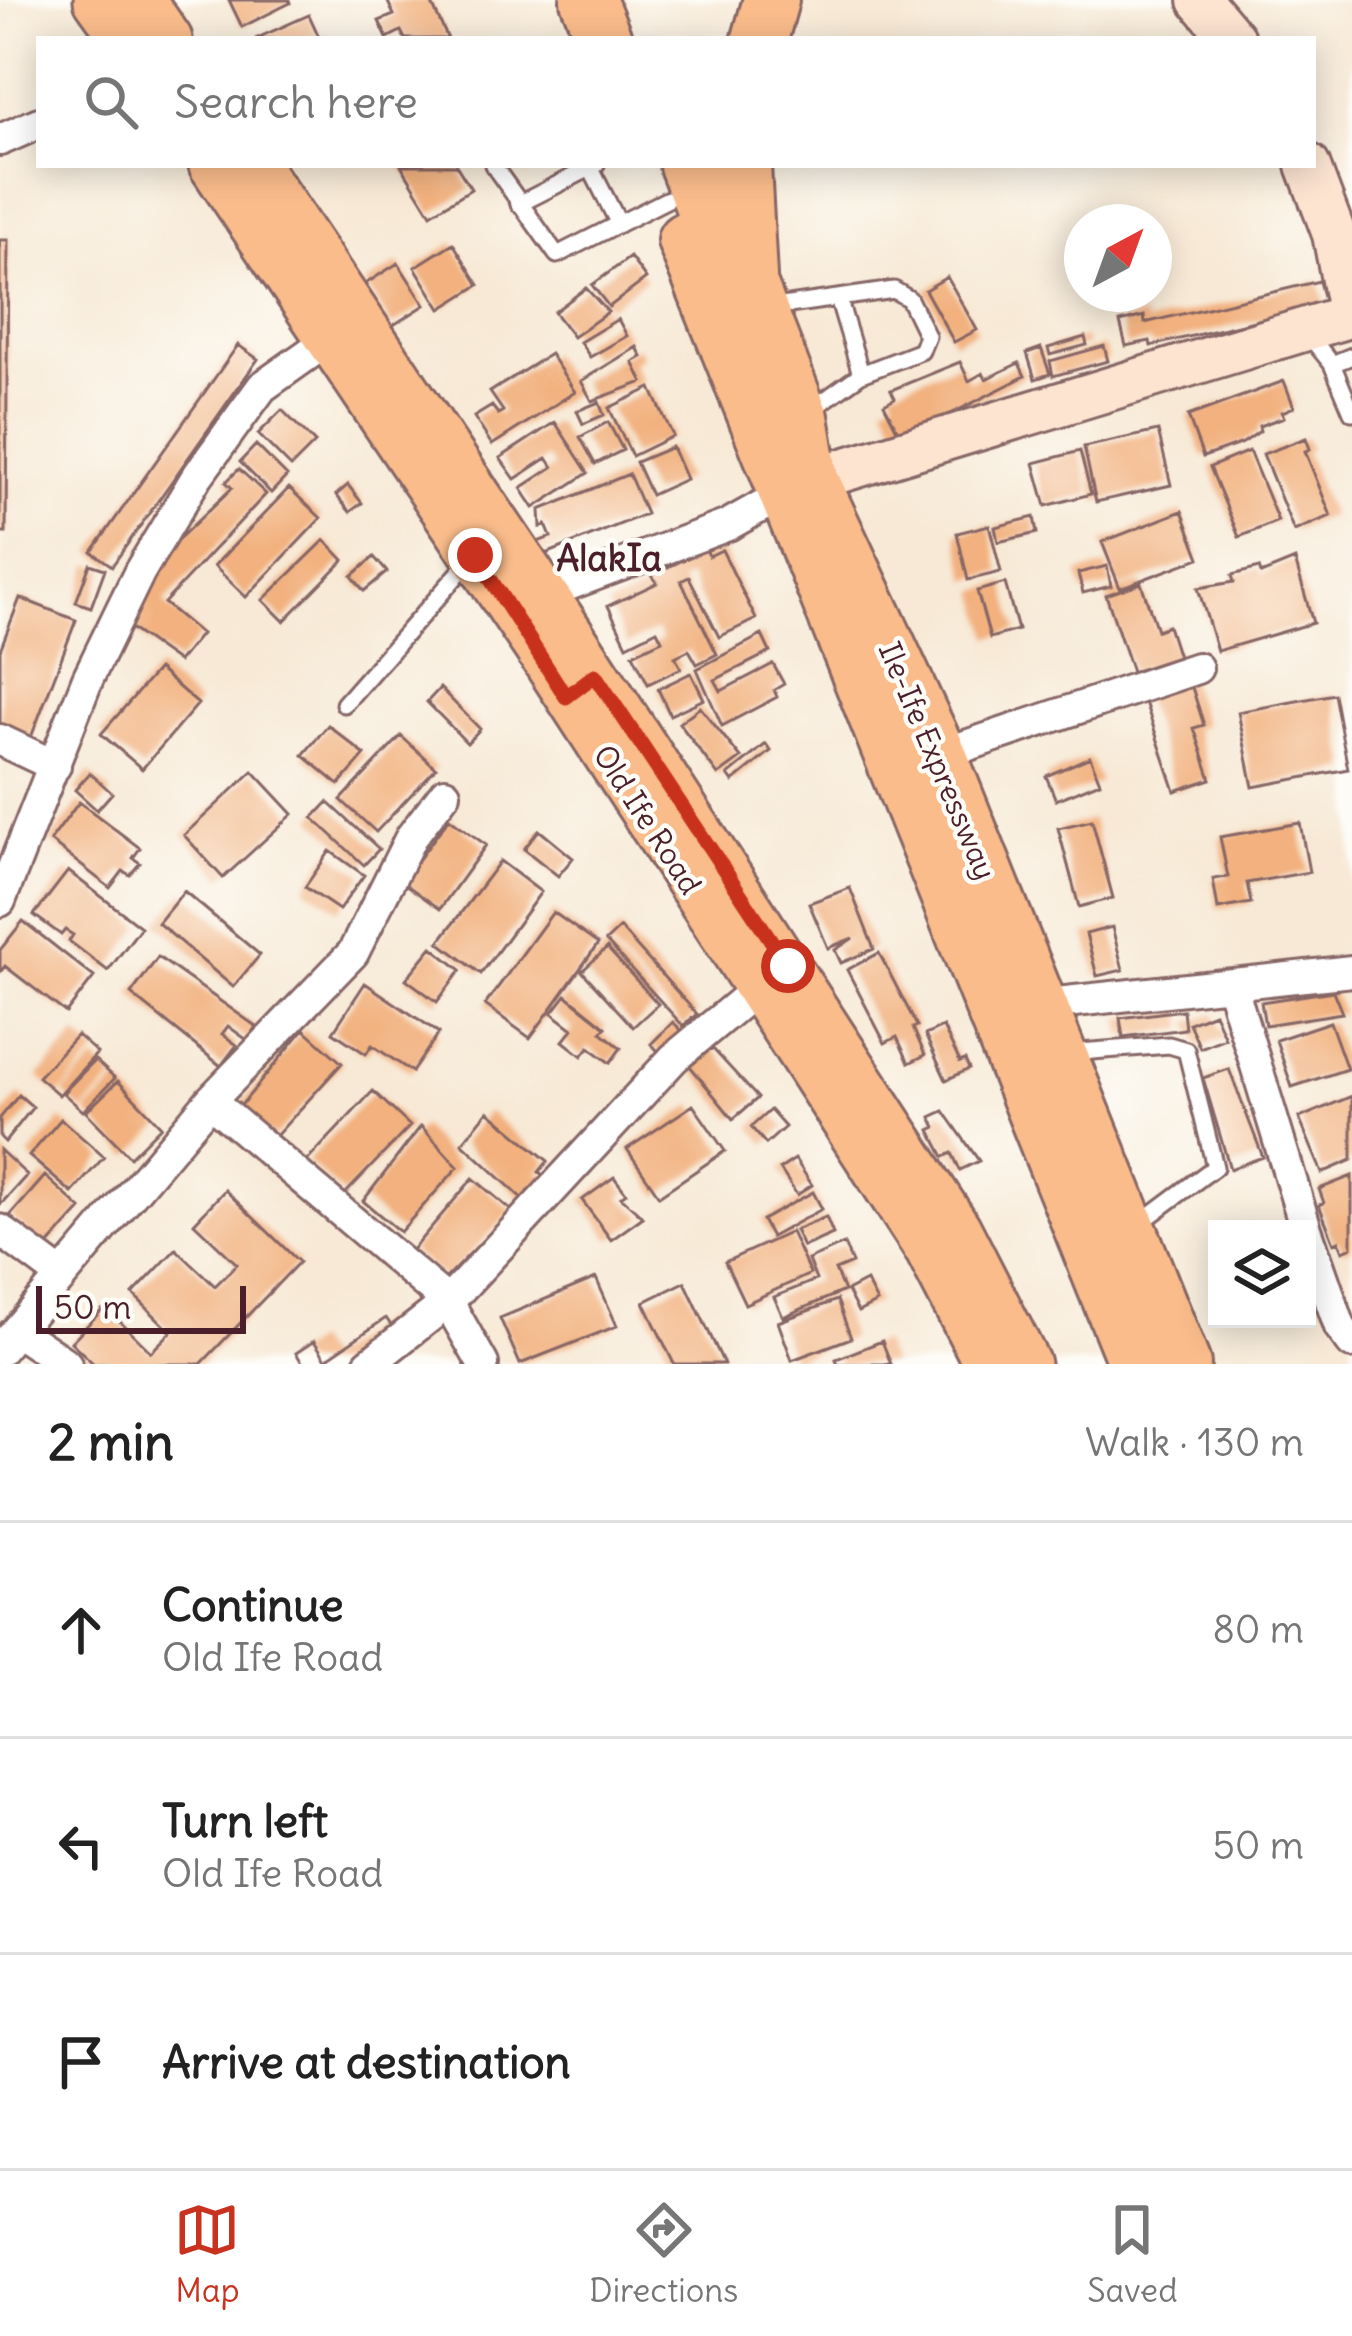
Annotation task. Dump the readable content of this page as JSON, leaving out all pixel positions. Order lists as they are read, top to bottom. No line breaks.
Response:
{"streets":{"highway":["Ile-Ife Expressway"],"main road":["Old Ife Road"]},"districts":["AlakIa"],"scale_bar":"50 m","north":"top right","page":{"search":"Search here","scale":"50 m","heading":["2 min","Walk · 130 m"],"list":[["Continue","Old Ife Road","80 m"],["Turn left","Old Ife Road","50 m"],"Arrive at destination"],"nav":["Map","Directions","Saved"]}}
